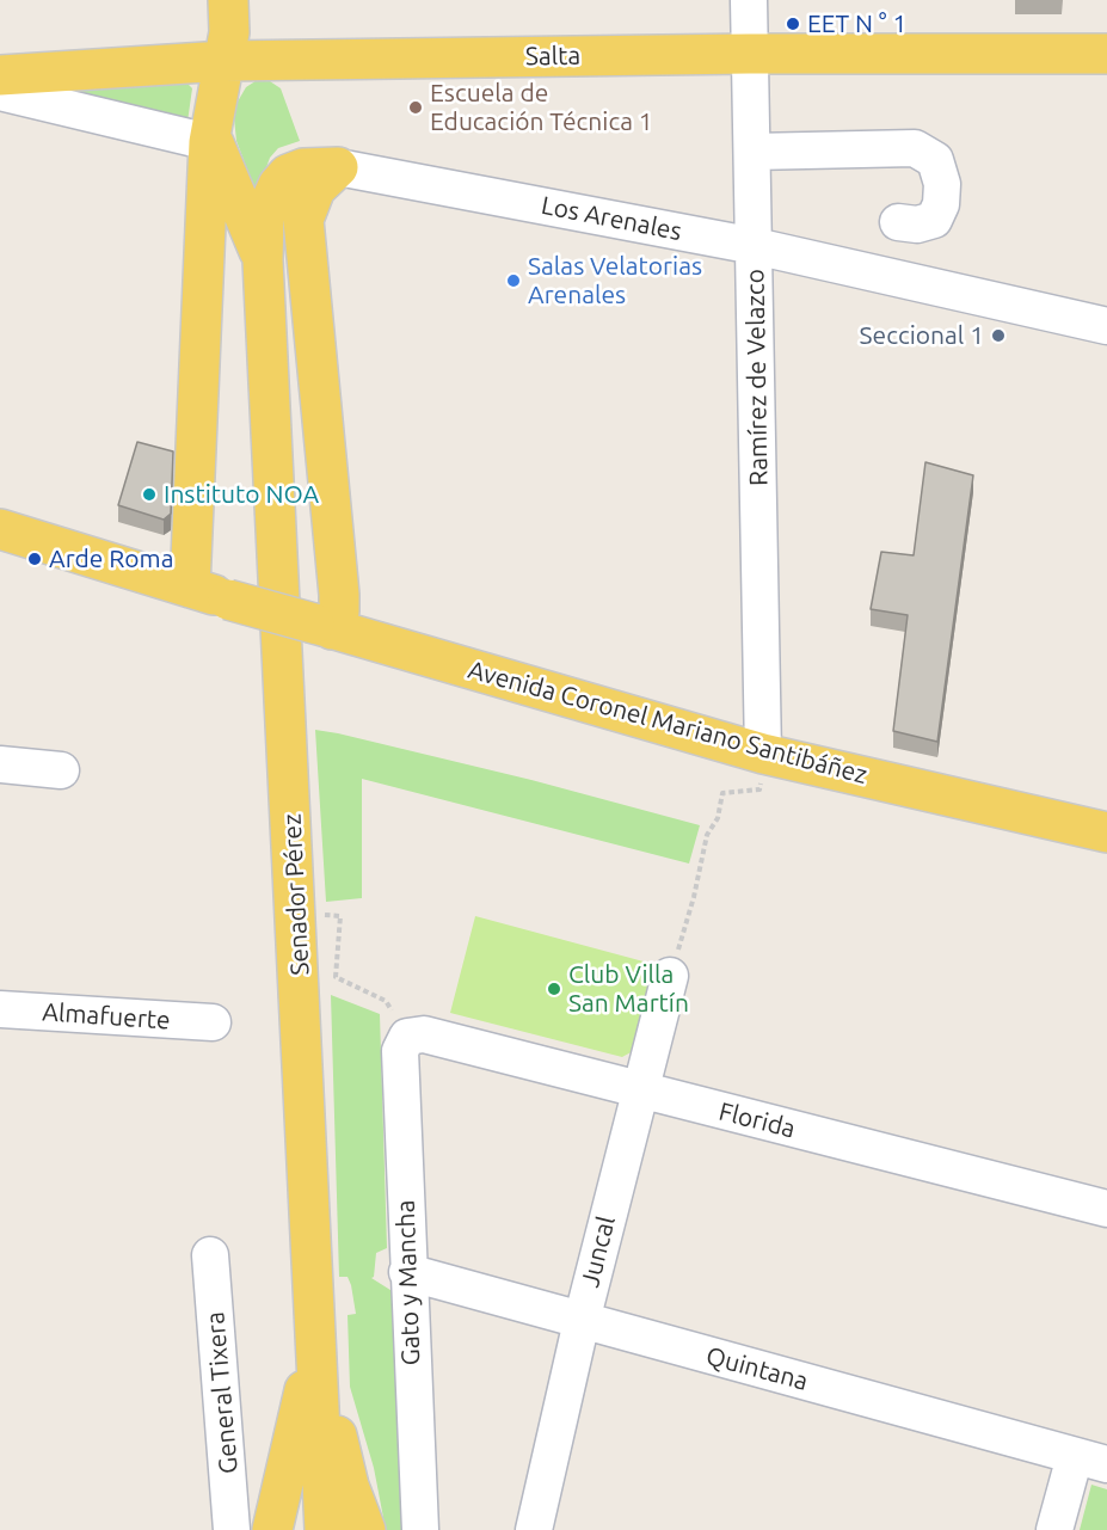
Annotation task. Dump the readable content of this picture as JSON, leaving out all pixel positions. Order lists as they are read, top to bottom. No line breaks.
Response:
{"streets":{"main road":["Salta","Los Arenales","Avenida Coronel Mariano Santibáñez","Senador Pérez"],"street":["Ramírez de Velazco","Almafuerte","Florida","Juncal","Gato y Mancha","Quintana","General Tixera"]},"crossings":[["Salta","Ramírez de Velazco"],["Los Arenales","Ramírez de Velazco"],["Los Arenales","Senador Pérez"],["Ramírez de Velazco","Avenida Coronel Mariano Santibáñez"],["Florida","Juncal"],["Florida","Gato y Mancha"],["Juncal","Quintana"],["Gato y Mancha","Quintana"]],"places":["EET N ° 1","Escuela de Educación Técnica 1","Salas Velatorias Arenales","Seccional 1","Instituto NOA","Arde Roma","Club Villa San Martín"]}
